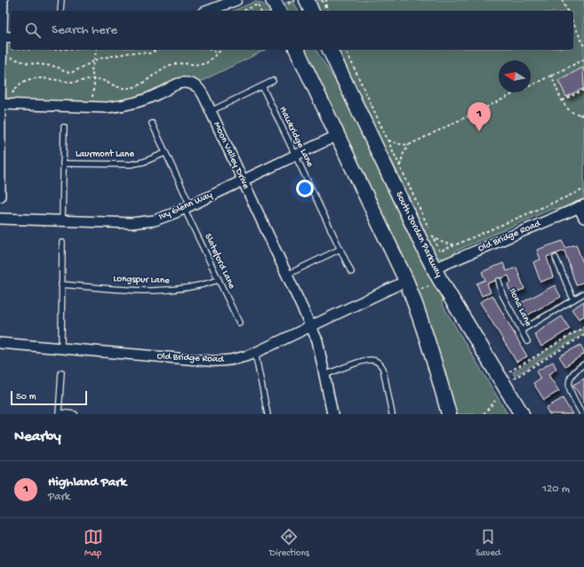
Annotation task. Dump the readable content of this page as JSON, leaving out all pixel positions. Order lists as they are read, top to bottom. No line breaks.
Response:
{"streets":{"street":["Moon Valley Drive","Ivy Glenn Way","South Jordan Parkway","Old Bridge Road"],"lane":["Hawkridge Lane","Laurmont Lane","Slateford Lane","Longspur Lane","Ilona Lane"]},"crossings":[["Hawkridge Lane","Ivy Glenn Way"],["Laurmont Lane","Ivy Glenn Way"],["Laurmont Lane","Slateford Lane"],["Moon Valley Drive","Ivy Glenn Way"],["Moon Valley Drive","Old Bridge Road"],["Ivy Glenn Way","Slateford Lane"],["South Jordan Parkway","Old Bridge Road"],["Slateford Lane","Longspur Lane"]],"scale_bar":"50 m","north":"left","page":{"search":"Search here","pins":"1","scale":"50 m","heading":"Nearby","list":[{"mark":"1","name":"Highland Park","note":"Park","value":"120 m"}],"nav":["Map","Directions","Saved"]}}
